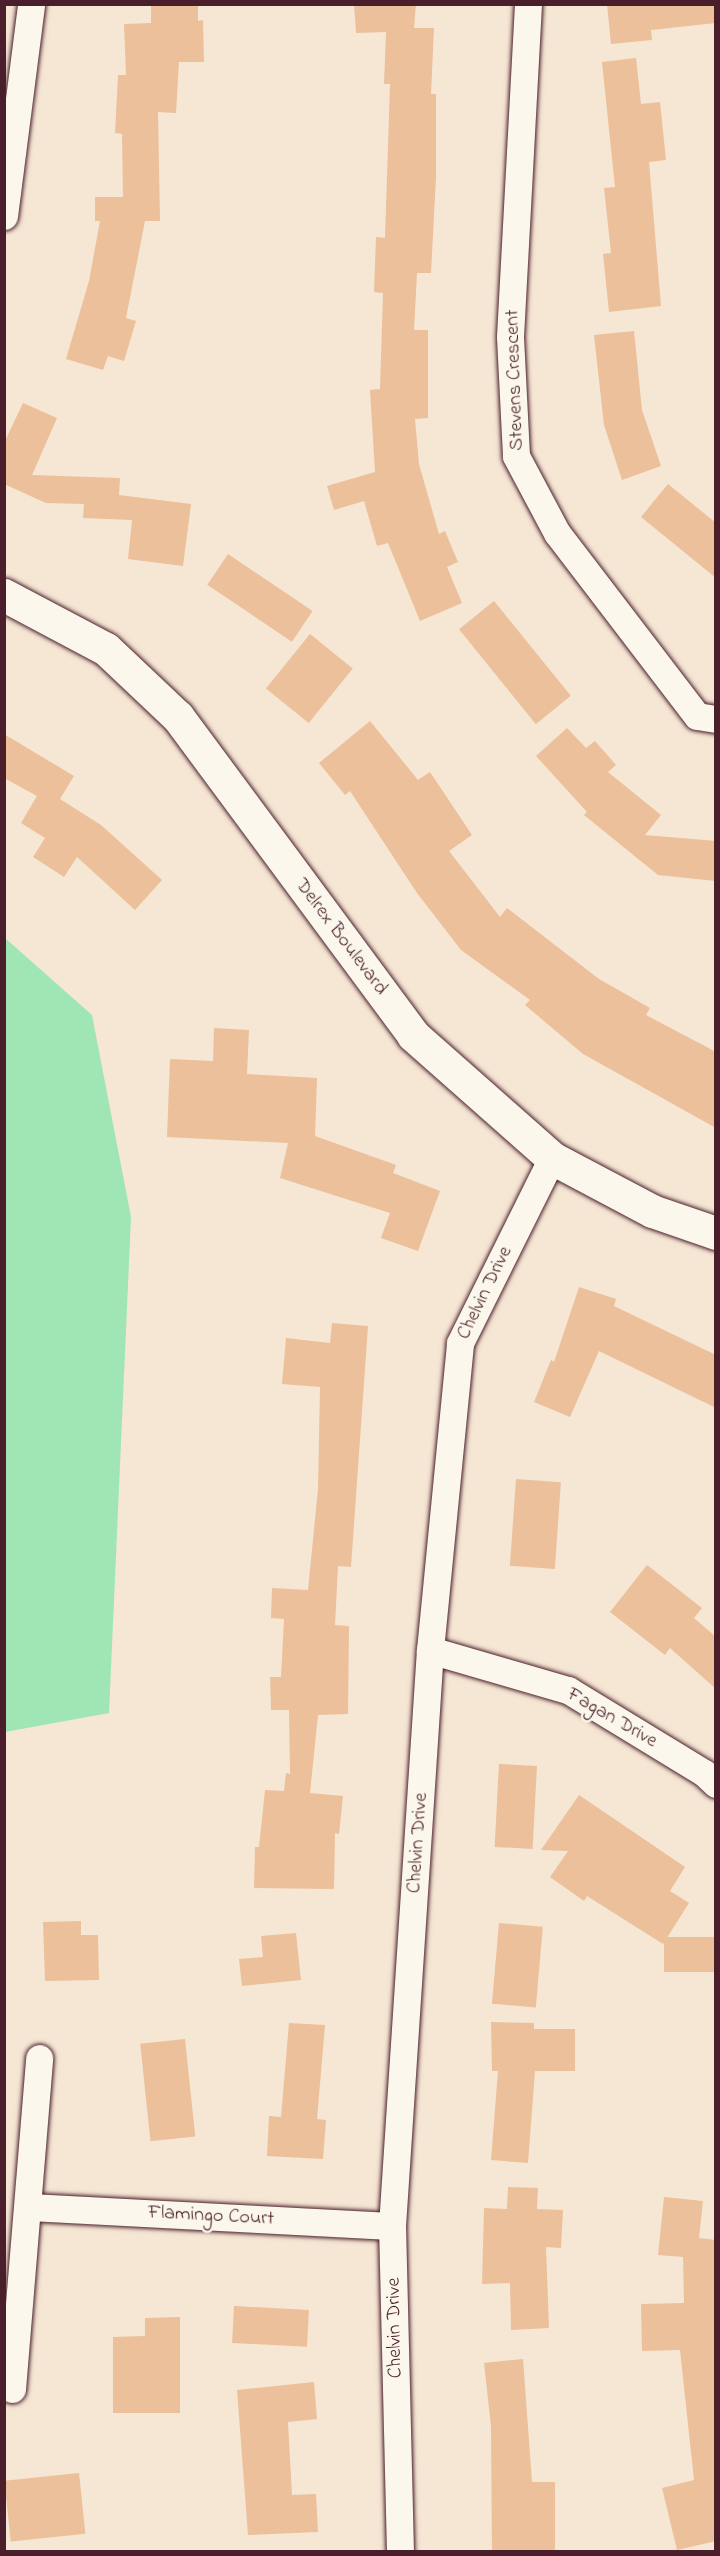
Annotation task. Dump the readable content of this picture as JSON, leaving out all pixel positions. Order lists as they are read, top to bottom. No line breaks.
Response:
{"streets":{"street":["Stevens Crescent","Delrex Boulevard","Chelvin Drive","Fagan Drive","Flamingo Court"]},"crossings":[["Delrex Boulevard","Chelvin Drive"],["Chelvin Drive","Fagan Drive"],["Chelvin Drive","Flamingo Court"]]}
